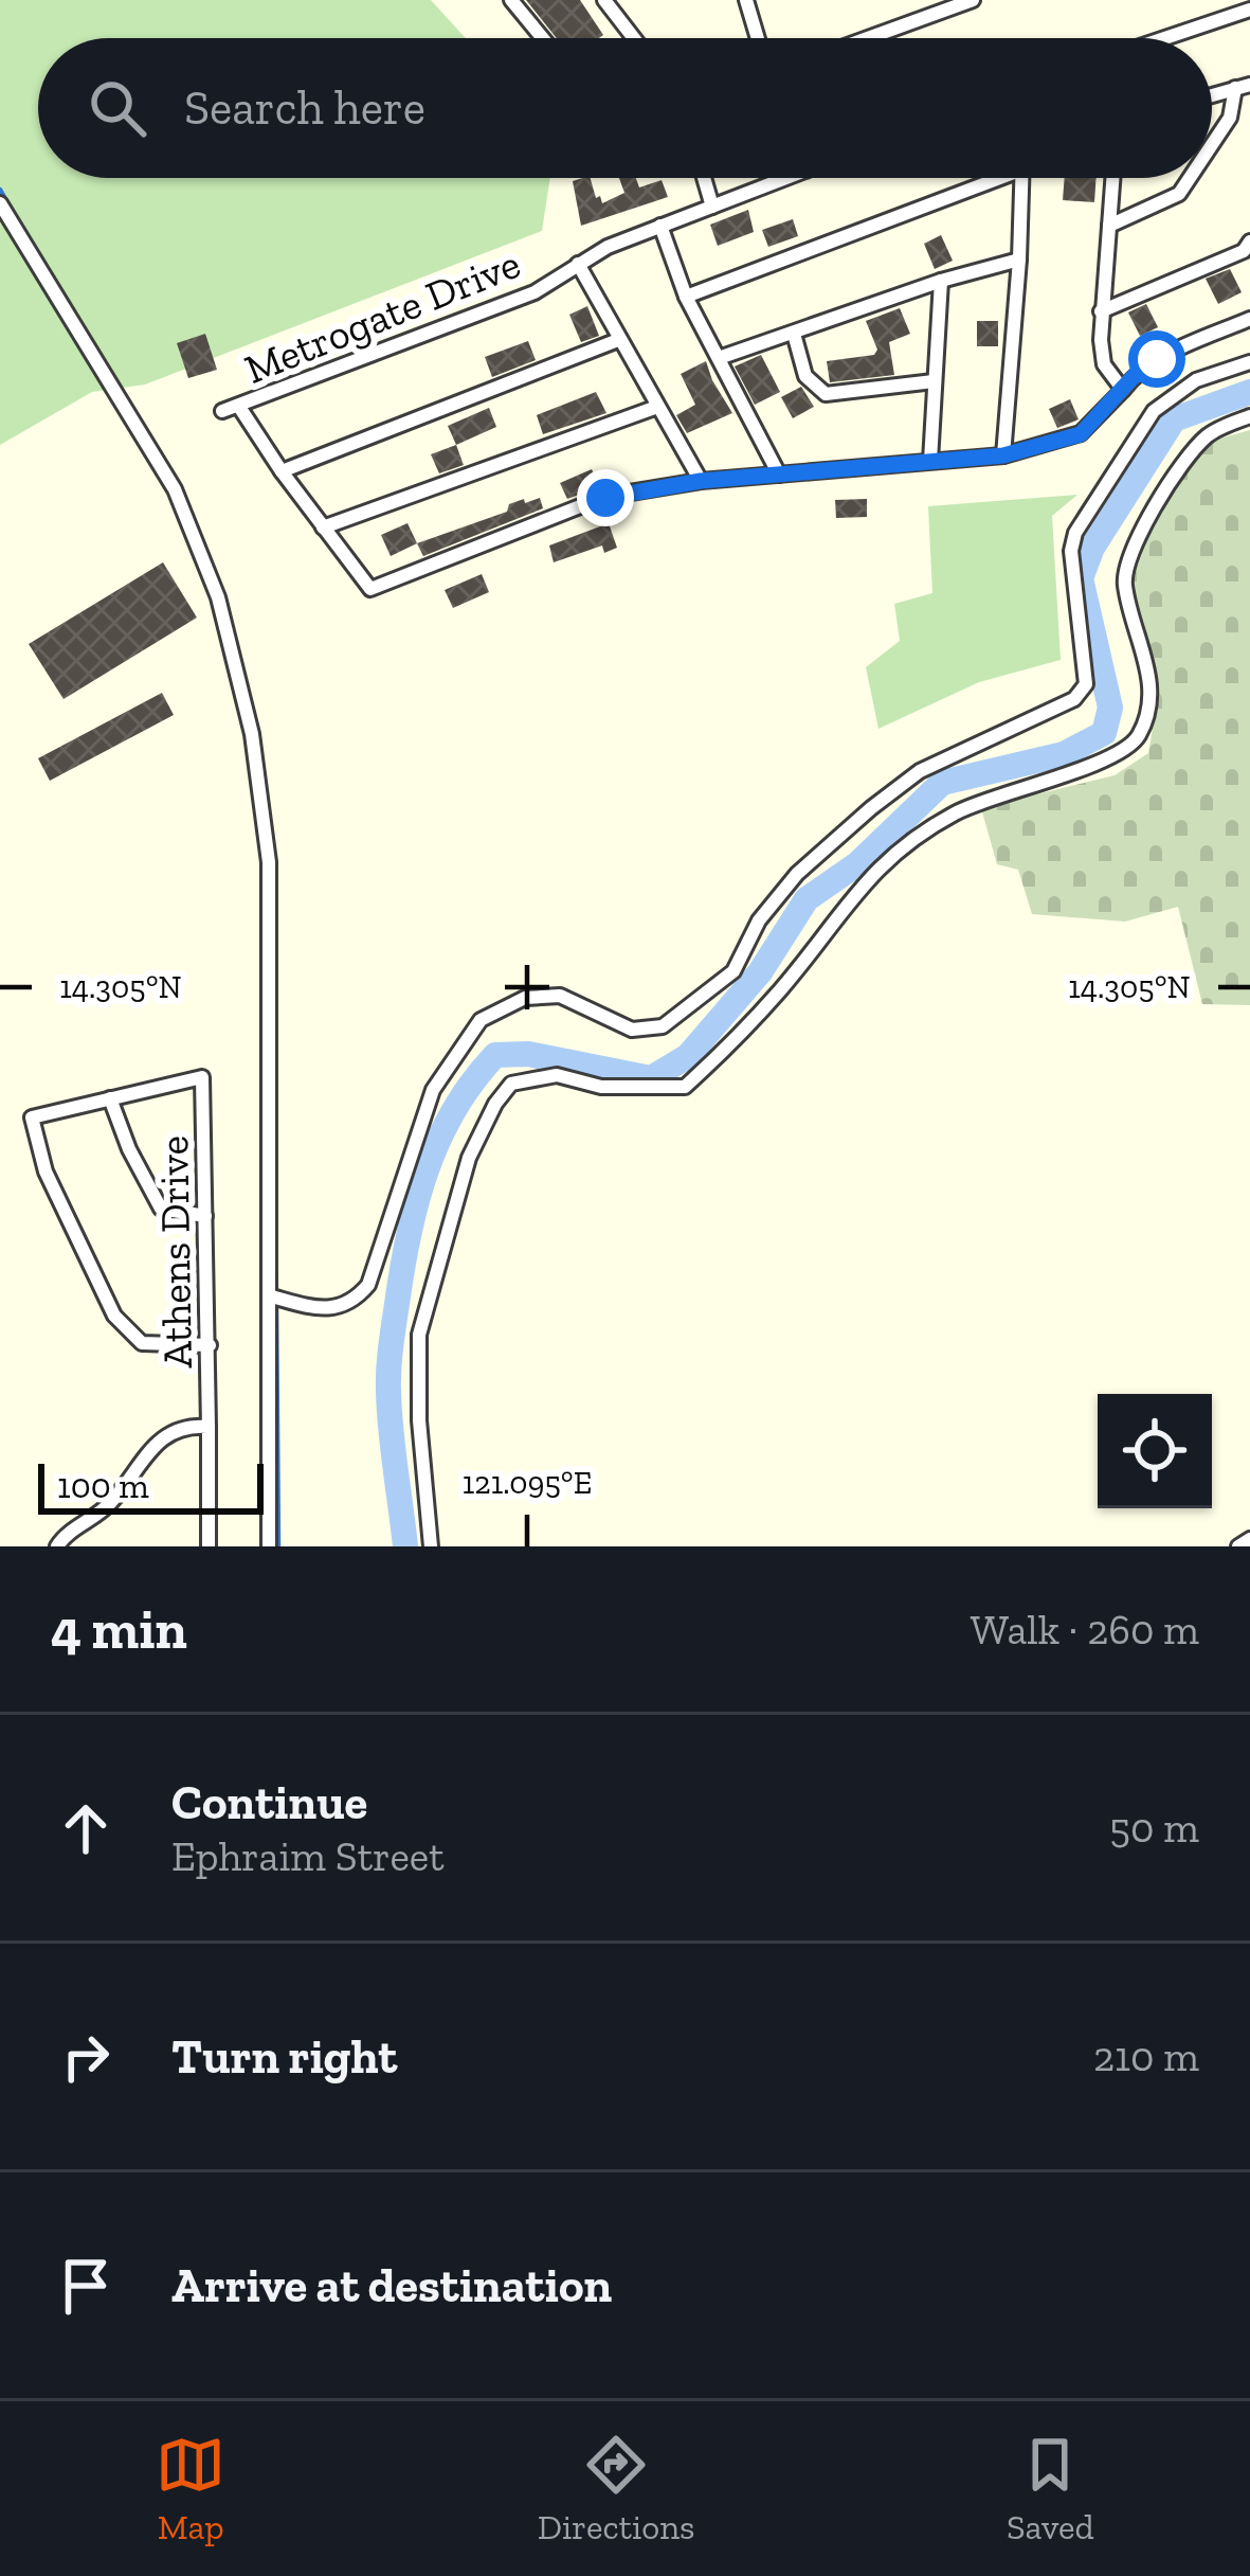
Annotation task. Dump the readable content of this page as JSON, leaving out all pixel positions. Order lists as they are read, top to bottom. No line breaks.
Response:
{"streets":{"street":["Metrogate Drive","Athens Drive"]},"scale_bar":"100 m","page":{"search":"Search here","scale":"100 m","heading":["4 min","Walk · 260 m"],"list":[["Continue","Ephraim Street","50 m"],["Turn right","210 m"],"Arrive at destination"],"nav":["Map","Directions","Saved"]},"coordinates":["14.305°N","121.095°E"]}
